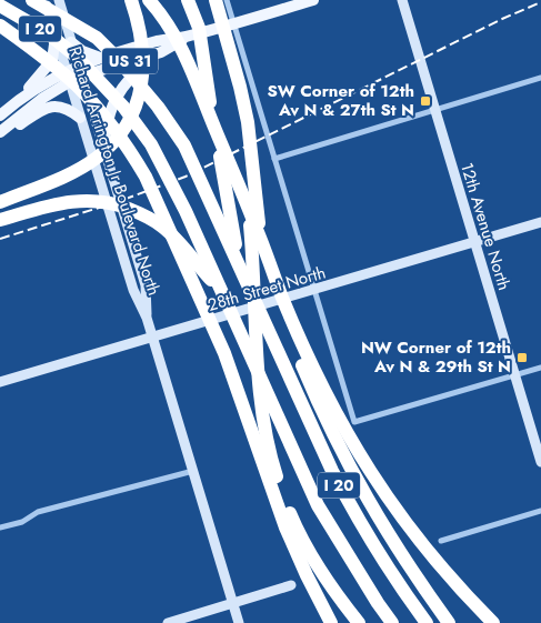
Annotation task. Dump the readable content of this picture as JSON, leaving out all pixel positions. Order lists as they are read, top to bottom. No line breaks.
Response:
{"streets":{"highway":["I 20"],"main road":["US 31"],"street":["Richard Arrington Jr Boulevard North","12th Avenue North","28th Street North"]},"crossings":[["US 31","Richard Arrington Jr Boulevard North"],["Richard Arrington Jr Boulevard North","28th Street North"],["12th Avenue North","28th Street North"]],"places":{"transit":["SW Corner of 12th Av N & 27th St N","NW Corner of 12th Av N & 29th St N"]}}
